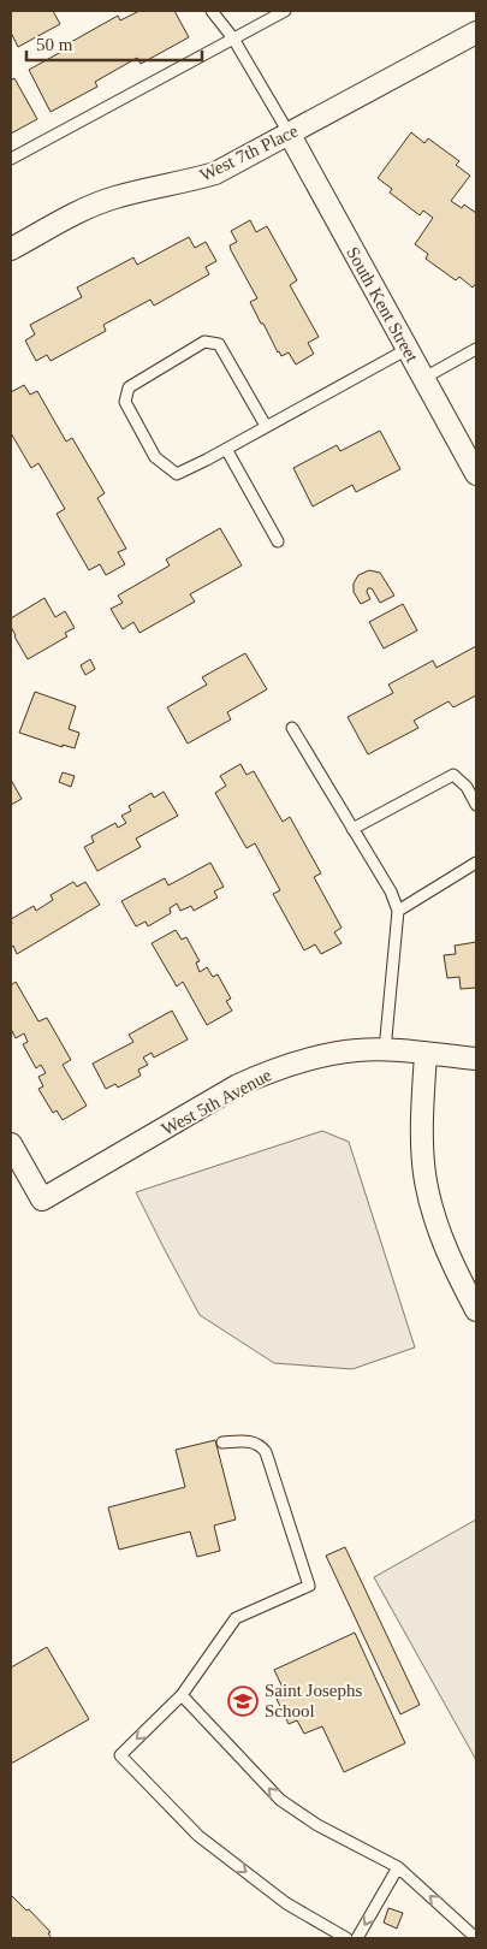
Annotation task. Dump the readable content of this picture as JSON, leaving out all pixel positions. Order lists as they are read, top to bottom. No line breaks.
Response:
{"streets":{"street":["West 7th Place","South Kent Street","West 5th Avenue"]},"crossings":[["West 7th Place","South Kent Street"]],"places":{"school or university":["Saint Josephs School"]},"scale_bar":"50 m"}
